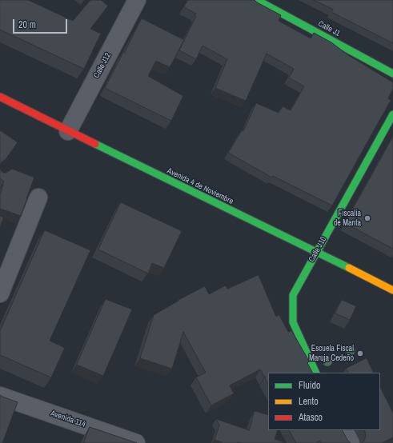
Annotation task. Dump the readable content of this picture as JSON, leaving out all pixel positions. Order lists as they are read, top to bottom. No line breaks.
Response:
{"streets":{"street":["Calle J1","Calle J12","Avenida 4 de Noviembre","Calle J10","Avenida 114"]},"crossings":[["Calle J12","Avenida 4 de Noviembre"],["Avenida 4 de Noviembre","Calle J10"]],"places":["Fiscalía de Manta","Escuela Fiscal Maruja Cedeño"],"legend":["Fluido","Lento","Atasco"],"scale_bar":"20 m"}
